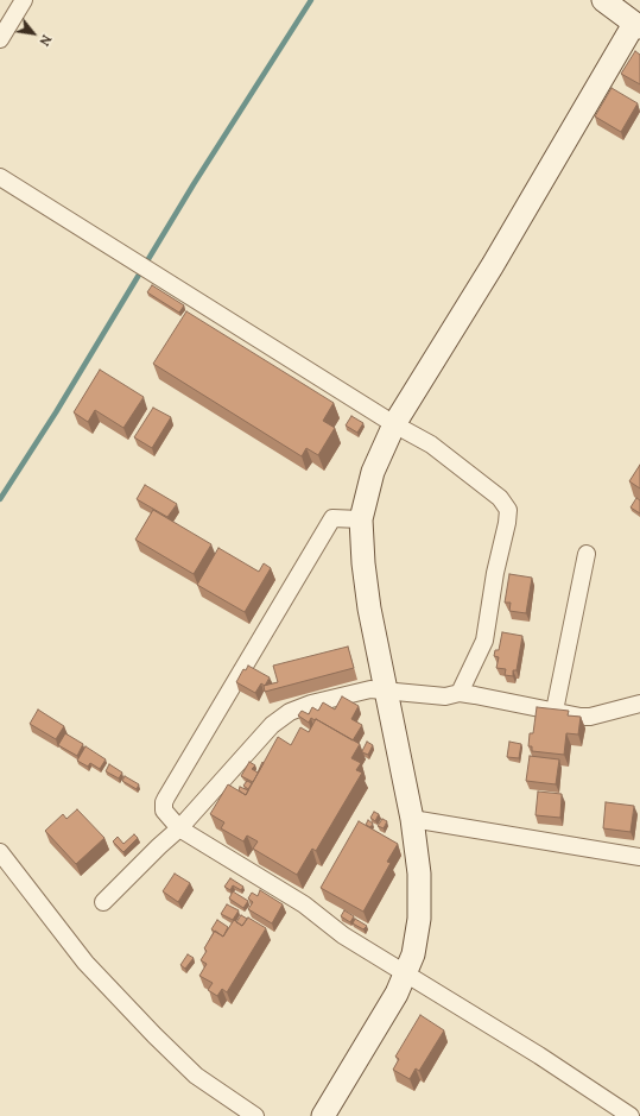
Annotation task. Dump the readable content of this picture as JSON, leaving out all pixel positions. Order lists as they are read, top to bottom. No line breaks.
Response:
{"north":"bottom right"}
